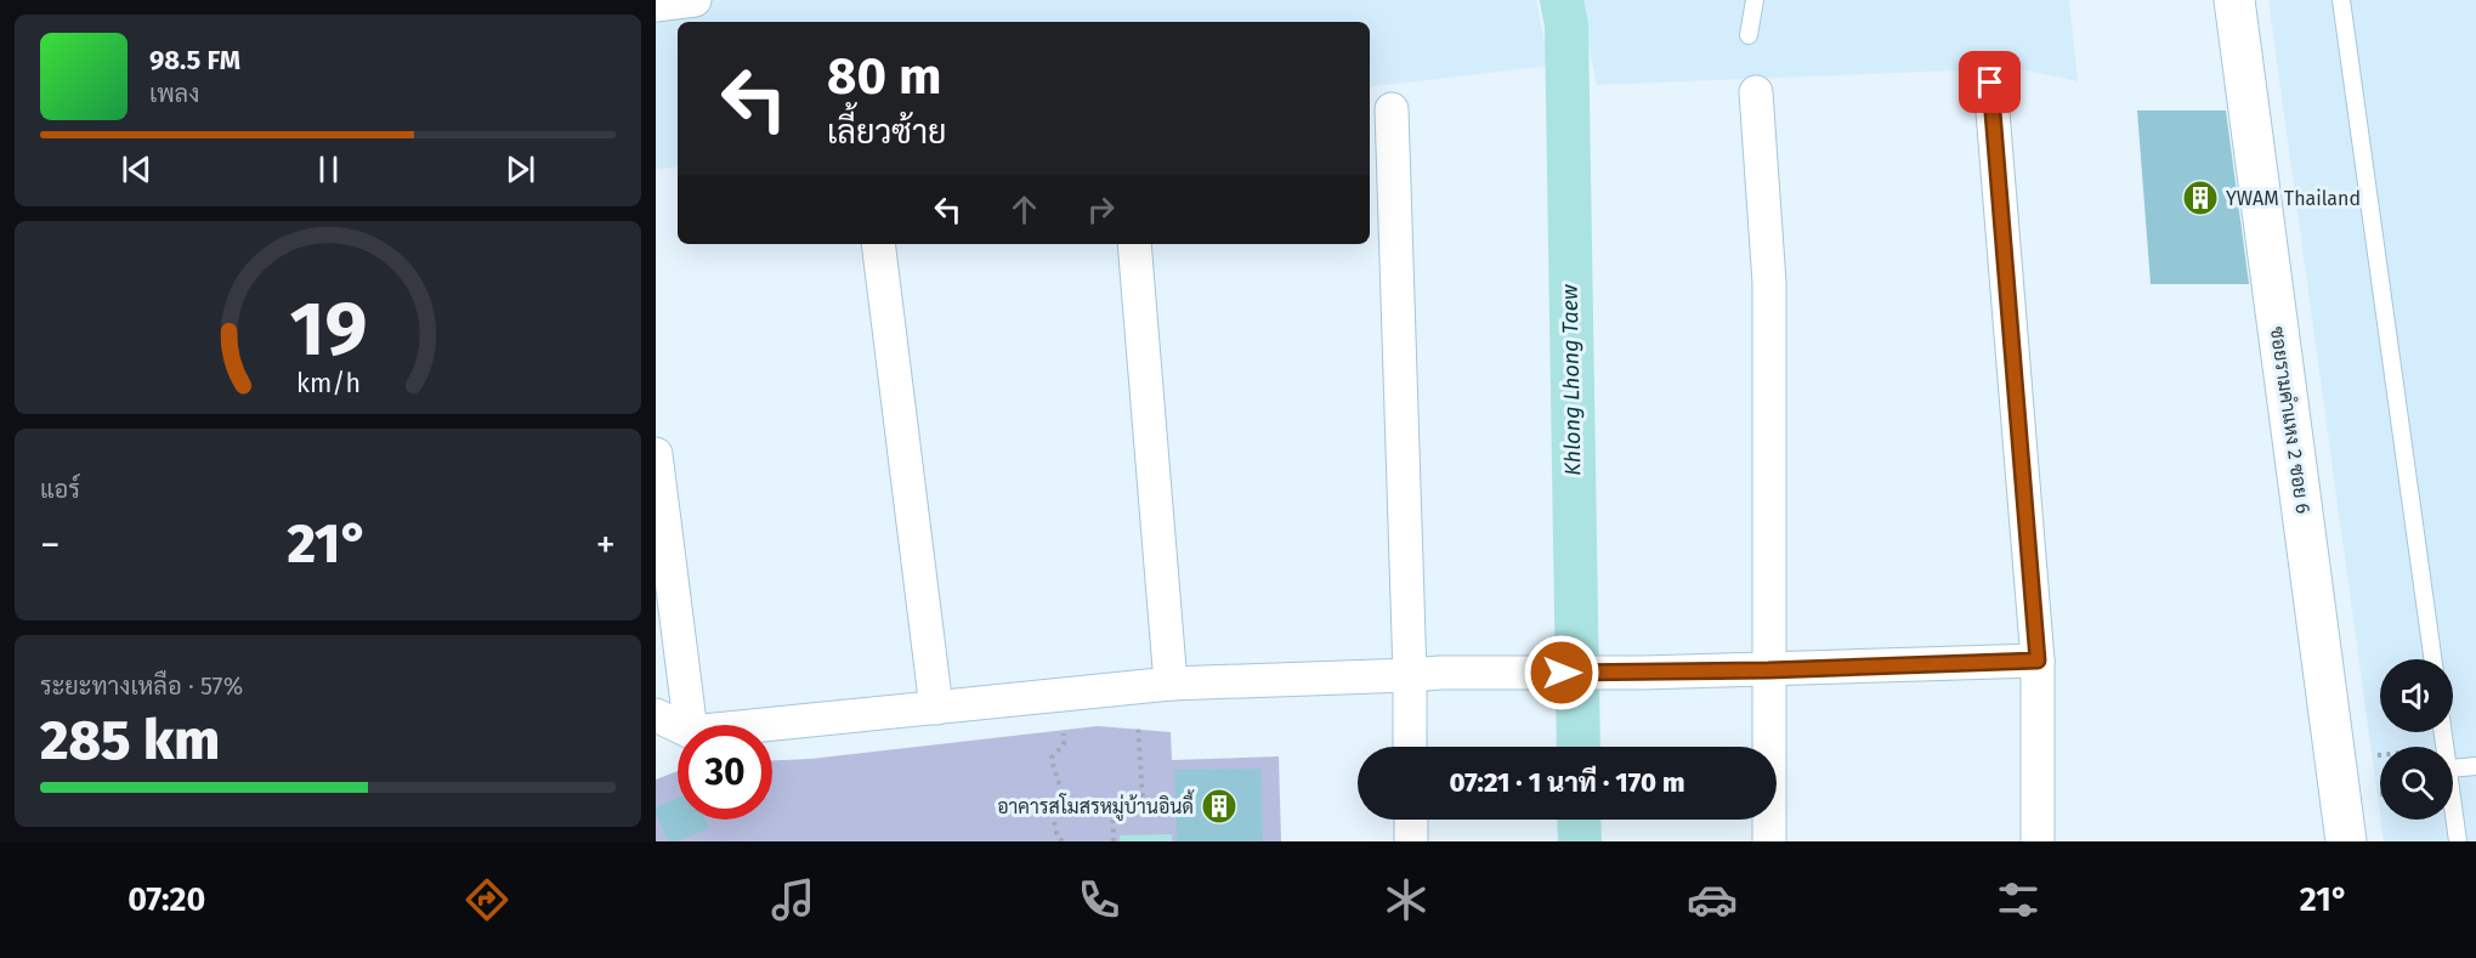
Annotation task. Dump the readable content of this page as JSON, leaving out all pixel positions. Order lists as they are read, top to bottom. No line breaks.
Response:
{"streets":{"street":["ซอยรามคำแหง 2 ซอย 6"]},"water":["Khlong Lhong Taew"],"places":{"building":["YWAM Thailand","อาคารสโมสรหมู่บ้านอินดี้"]},"page":{"turn":["80 m","เลี้ยวซ้าย"],"song":["98.5 FM","เพลง"],"tile":["แอร์",["ระยะทางเหลือ · 57%","285 km"]],"heat":["−","21°","+"],"limit":"30","trip":"07:21 · 1 นาที · 170 m","tabs":["07:20","21°"],"gauge":["19","km/h"]}}
